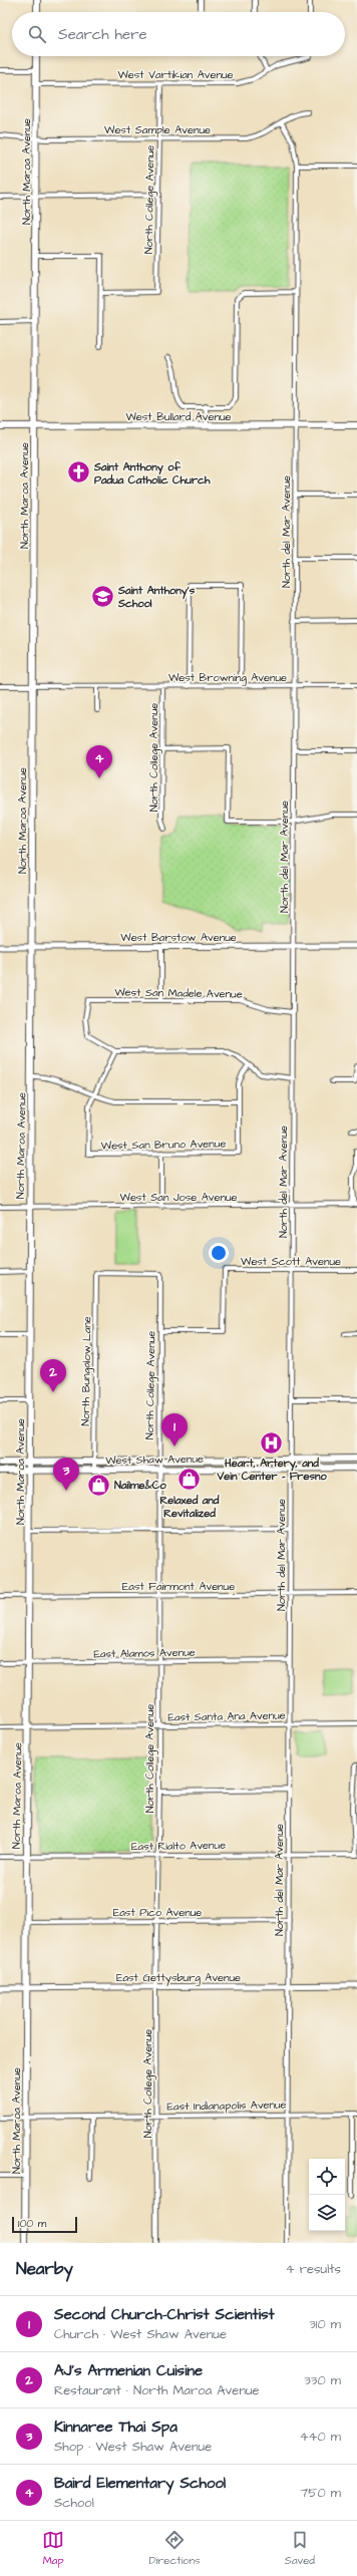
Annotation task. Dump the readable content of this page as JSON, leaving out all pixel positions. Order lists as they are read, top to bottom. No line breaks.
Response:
{"streets":{"main road":["North Maroa Avenue","West Bullard Avenue","West Shaw Avenue"],"street":["West Vartikian Avenue","West Sample Avenue","North College Avenue","North del Mar Avenue","West Browning Avenue","West Barstow Avenue","West San Madele Avenue","West San Bruno Avenue","West San Jose Avenue","West Scott Avenue","North Bungalow Lane","East Fairmont Avenue","East Alamos Avenue","East Santa Ana Avenue","East Rialto Avenue","East Pico Avenue","East Gettysburg Avenue","East Indianapolis Avenue"]},"crossings":[["West Vartikian Avenue","North Maroa Avenue"],["West Vartikian Avenue","North College Avenue"],["West Sample Avenue","North Maroa Avenue"],["West Sample Avenue","North College Avenue"],["West Sample Avenue","North del Mar Avenue"],["North Maroa Avenue","West Bullard Avenue"],["North Maroa Avenue","West Browning Avenue"],["North Maroa Avenue","West Barstow Avenue"],["North Maroa Avenue","West San Jose Avenue"],["North Maroa Avenue","West Shaw Avenue"],["North Maroa Avenue","East Fairmont Avenue"],["North Maroa Avenue","East Alamos Avenue"],["North Maroa Avenue","East Santa Ana Avenue"],["North Maroa Avenue","East Rialto Avenue"],["North Maroa Avenue","East Pico Avenue"],["North Maroa Avenue","East Gettysburg Avenue"],["North Maroa Avenue","East Indianapolis Avenue"],["North College Avenue","West Browning Avenue"],["North College Avenue","West Scott Avenue"],["North College Avenue","North Bungalow Lane"],["North College Avenue","West Shaw Avenue"],["North College Avenue","East Fairmont Avenue"],["North College Avenue","East Alamos Avenue"],["North College Avenue","East Santa Ana Avenue"],["North College Avenue","East Rialto Avenue"],["North College Avenue","East Pico Avenue"],["North College Avenue","East Gettysburg Avenue"],["North College Avenue","East Indianapolis Avenue"],["West Bullard Avenue","North del Mar Avenue"],["North del Mar Avenue","West Browning Avenue"],["North del Mar Avenue","West Barstow Avenue"],["North del Mar Avenue","West San Madele Avenue"],["North del Mar Avenue","West San Jose Avenue"],["North del Mar Avenue","West Scott Avenue"],["North del Mar Avenue","West Shaw Avenue"],["North del Mar Avenue","East Fairmont Avenue"],["North del Mar Avenue","East Alamos Avenue"],["North del Mar Avenue","East Santa Ana Avenue"],["North del Mar Avenue","East Rialto Avenue"],["North del Mar Avenue","East Pico Avenue"],["North del Mar Avenue","East Gettysburg Avenue"],["North del Mar Avenue","East Indianapolis Avenue"],["North Bungalow Lane","West Shaw Avenue"]],"places":{"church":["Saint Anthony of Padua Catholic Church"],"school or university":["Saint Anthony's School"],"hospital":["Heart, Artery, and Vein Center - Fresno"],"shop":["Relaxed and Revitalized","Nailme&Co"]},"scale_bar":"100 m","page":{"search":"Search here","pins":["4","2","1","3"],"scale":"100 m","heading":["Nearby","4 results"],"list":[{"mark":"1","name":"Second Church-Christ Scientist","note":"Church · West Shaw Avenue","value":"310 m"},{"mark":"2","name":"AJ's Armenian Cuisine","note":"Restaurant · North Maroa Avenue","value":"330 m"},{"mark":"3","name":"Kinnaree Thai Spa","note":"Shop · West Shaw Avenue","value":"440 m"},{"mark":"4","name":"Baird Elementary School","note":"School","value":"750 m"}],"nav":["Map","Directions","Saved"]}}
